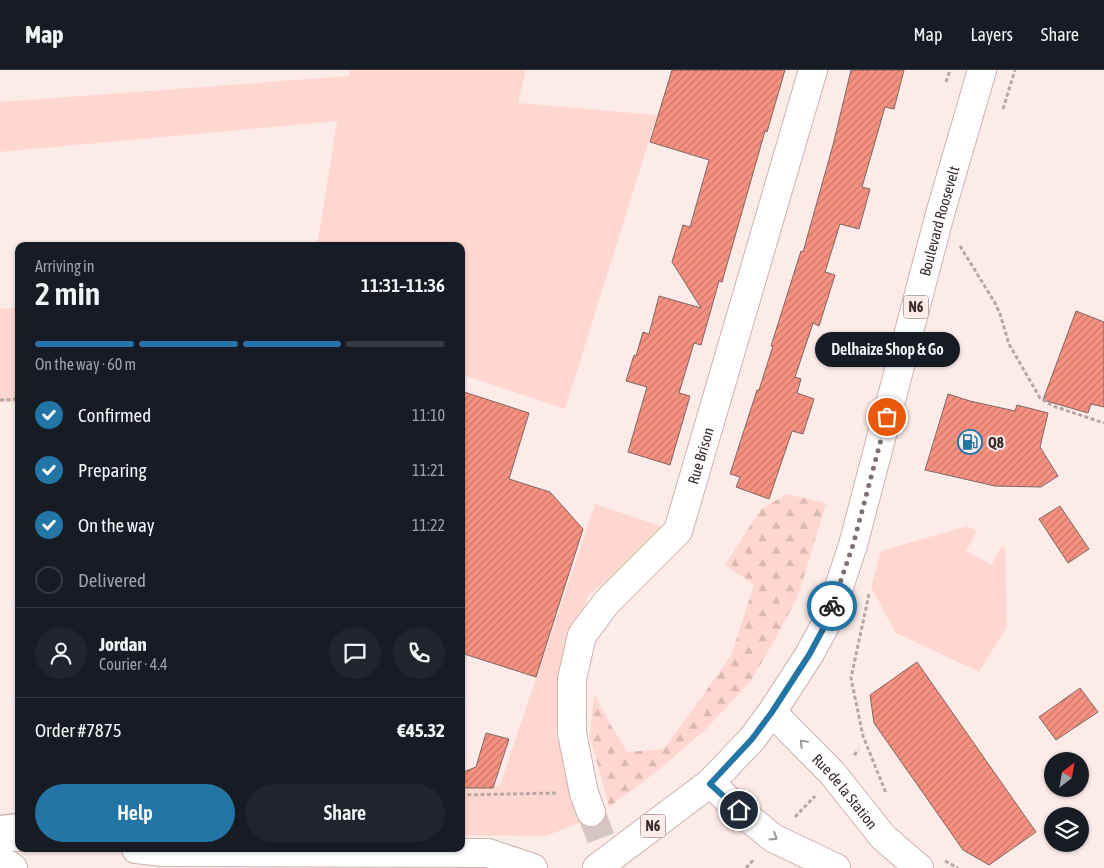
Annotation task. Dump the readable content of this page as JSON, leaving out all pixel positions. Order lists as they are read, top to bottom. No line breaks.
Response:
{"streets":{"street":["Boulevard Roosevelt","N6","Rue Brison","Rue de la Station"]},"crossings":[["Boulevard Roosevelt","Rue de la Station"]],"places":{"other":["Delhaize Shop & Go"],"fuel station":["Q8"]},"north":"top right","page":{"header":"Map","nav":["Map","Layers","Share"],"heading":["2 min","Arriving in","11:31–11:36"],"panel":["Jordan","Courier · 4.4","Order #7875","€45.32"],"bar":"On the way · 60 m","bubble":"Delhaize Shop & Go","list":[["Confirmed","11:10"],["Preparing","11:21"],["On the way","11:22"],"Delivered"],"buttons":["Help","Share"]}}
